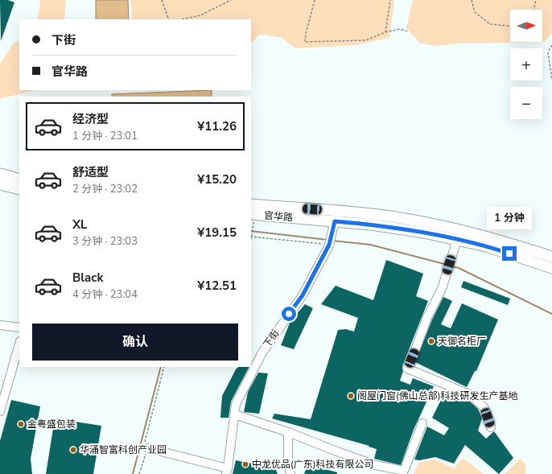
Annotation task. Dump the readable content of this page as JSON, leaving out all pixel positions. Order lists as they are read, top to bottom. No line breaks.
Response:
{"streets":{"main road":["官华路"],"street":["下街"]},"crossings":[["官华路","下街"]],"places":["天御名柜厂","阁屋门窗(佛山总部)科技研发生产基地","金粤盛包装","华涌智富科创产业园","中龙优品(广东)科技有限公司"],"north":"right","page":{"map_buttons":["+","−"],"banner":["下街","官华路"],"list":[{"name":"经济型","note":"1 分钟 · 23:01","value":"¥11.26"},{"name":"舒适型","note":"2 分钟 · 23:02","value":"¥15.20"},{"name":"XL","note":"3 分钟 · 23:03","value":"¥19.15"},{"name":"Black","note":"4 分钟 · 23:04","value":"¥12.51"}],"bubble":"1 分钟","buttons":"确认"}}
